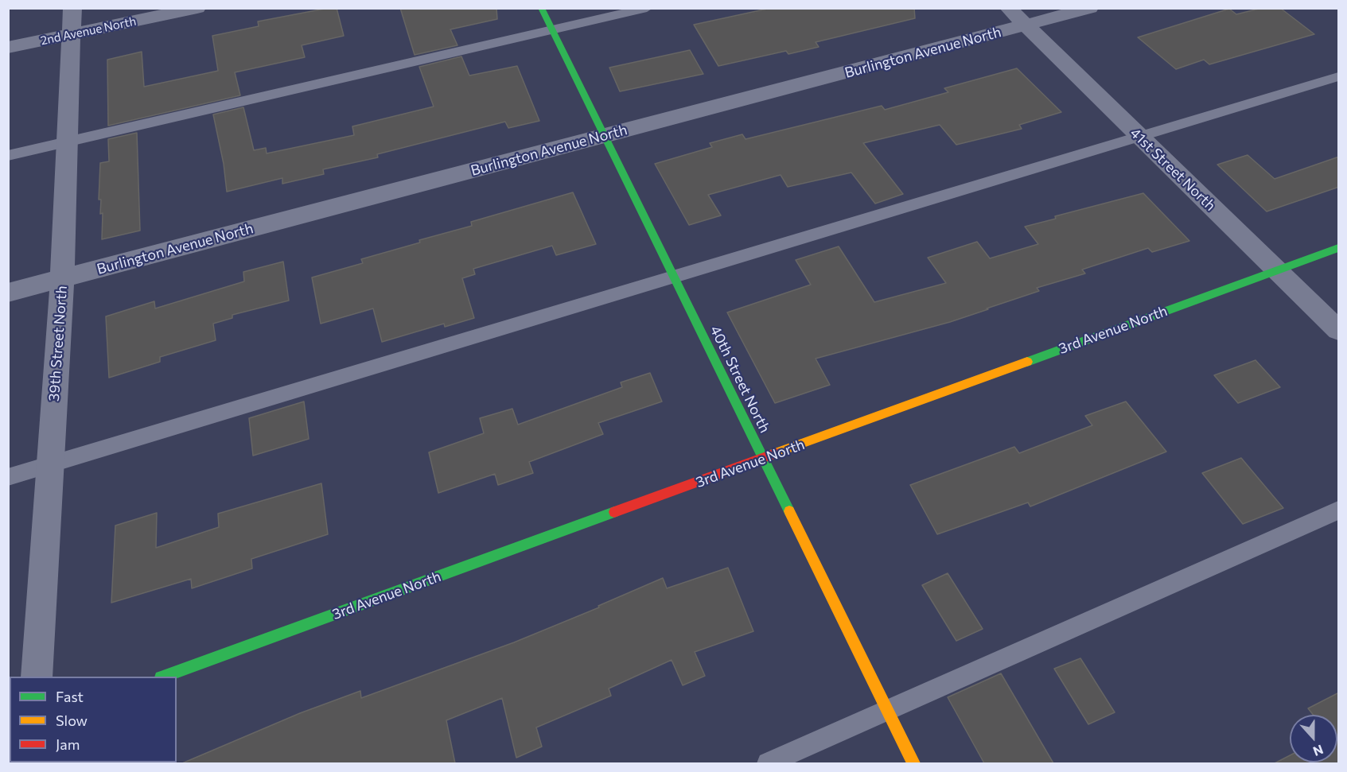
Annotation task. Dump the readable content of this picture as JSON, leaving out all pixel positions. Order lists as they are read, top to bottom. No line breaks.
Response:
{"streets":{"street":["2nd Avenue North","Burlington Avenue North","41st Street North","3rd Avenue North","39th Street North","40th Street North"]},"crossings":[["2nd Avenue North","39th Street North"],["Burlington Avenue North","41st Street North"],["Burlington Avenue North","39th Street North"],["Burlington Avenue North","40th Street North"],["41st Street North","3rd Avenue North"],["3rd Avenue North","40th Street North"]],"legend":["Fast","Slow","Jam"],"north":"bottom"}
